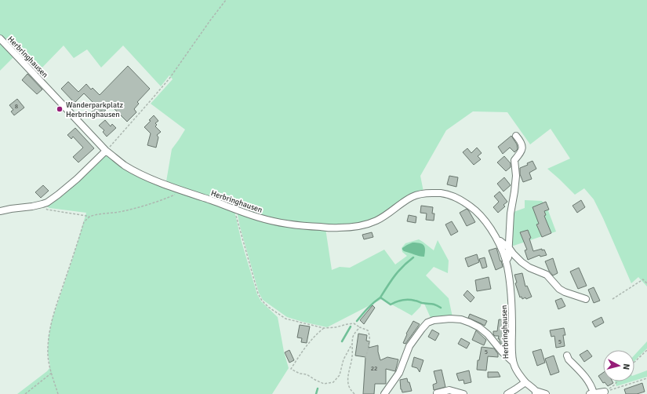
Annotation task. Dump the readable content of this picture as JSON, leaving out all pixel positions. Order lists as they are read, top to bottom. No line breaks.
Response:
{"streets":{"street":["Herbringhausen"]},"places":["Wanderparkplatz Herbringhausen"],"house_numbers":["8","5","5","22"],"north":"right"}
